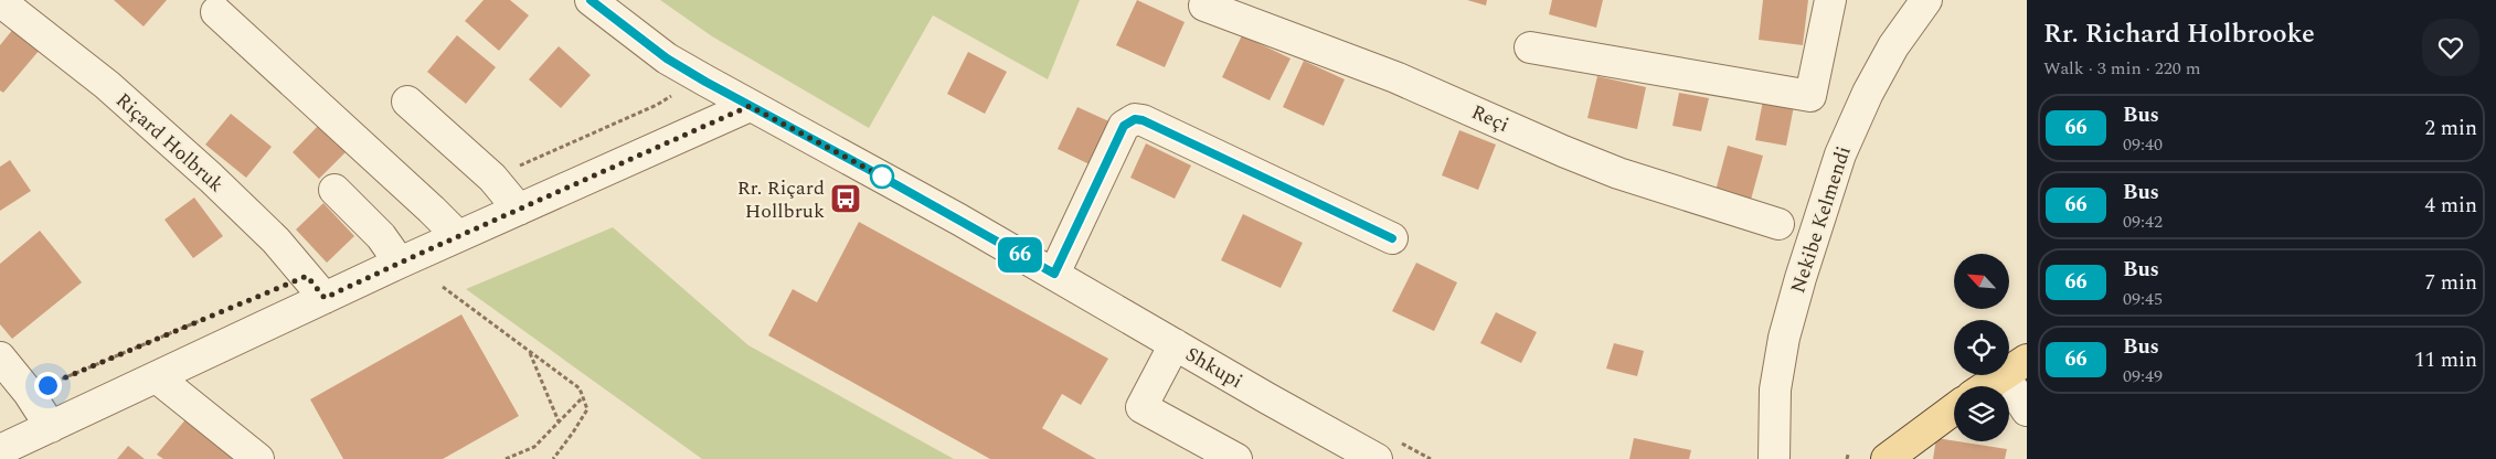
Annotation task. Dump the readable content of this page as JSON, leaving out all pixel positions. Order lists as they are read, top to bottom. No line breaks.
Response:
{"streets":{"street":["Reçi","Riçard Holbruk","Nekibe Kelmendi","Shkupi"]},"places":{"bus stop":["Rr. Riçard Hollbruk"]},"lines":["bus line 66"],"north":"top left","page":{"on_map":"66","heading":["Rr. Richard Holbrooke","Walk · 3 min · 220 m"],"list":[{"mark":"66","name":"Bus","note":"09:40","value":"2 min"},{"mark":"66","name":"Bus","note":"09:42","value":"4 min"},{"mark":"66","name":"Bus","note":"09:45","value":"7 min"},{"mark":"66","name":"Bus","note":"09:49","value":"11 min"}]}}
